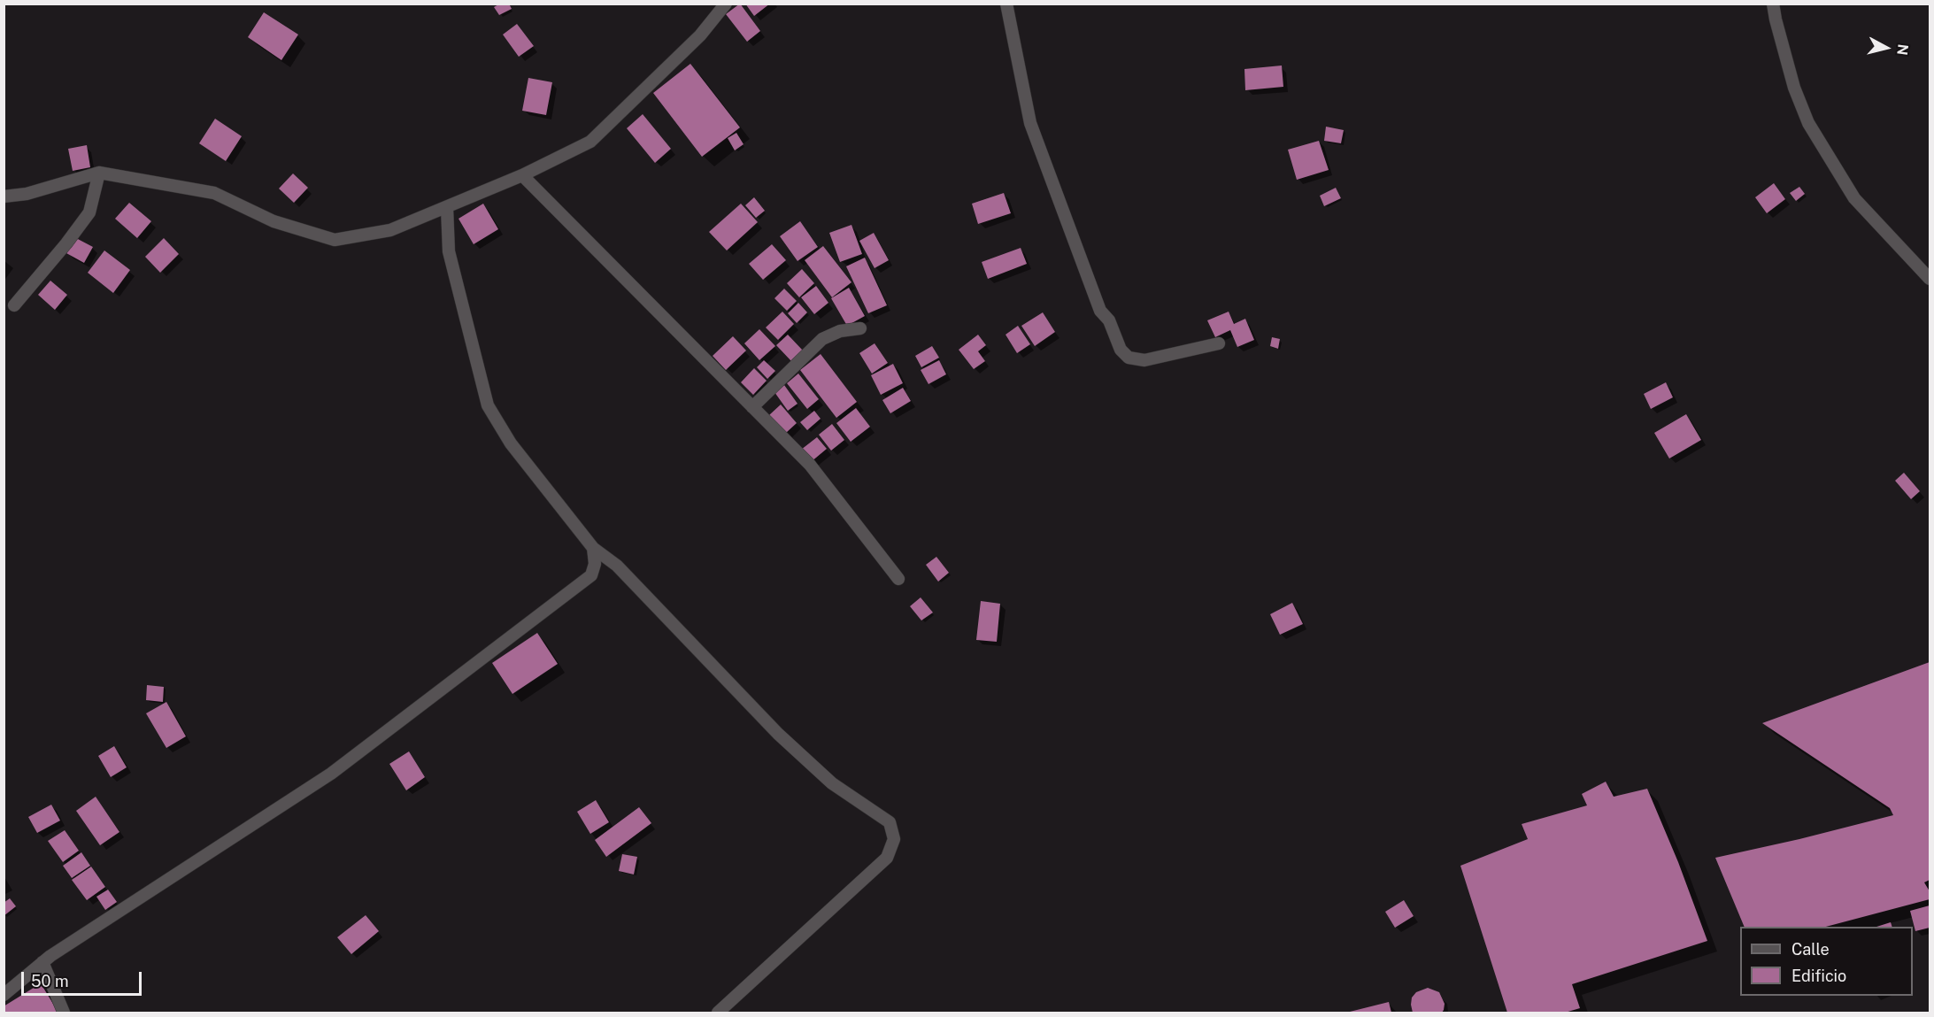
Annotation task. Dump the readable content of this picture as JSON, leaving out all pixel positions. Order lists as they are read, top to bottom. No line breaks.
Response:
{"legend":["Calle","Edificio"],"scale_bar":"50 m","north":"right"}
